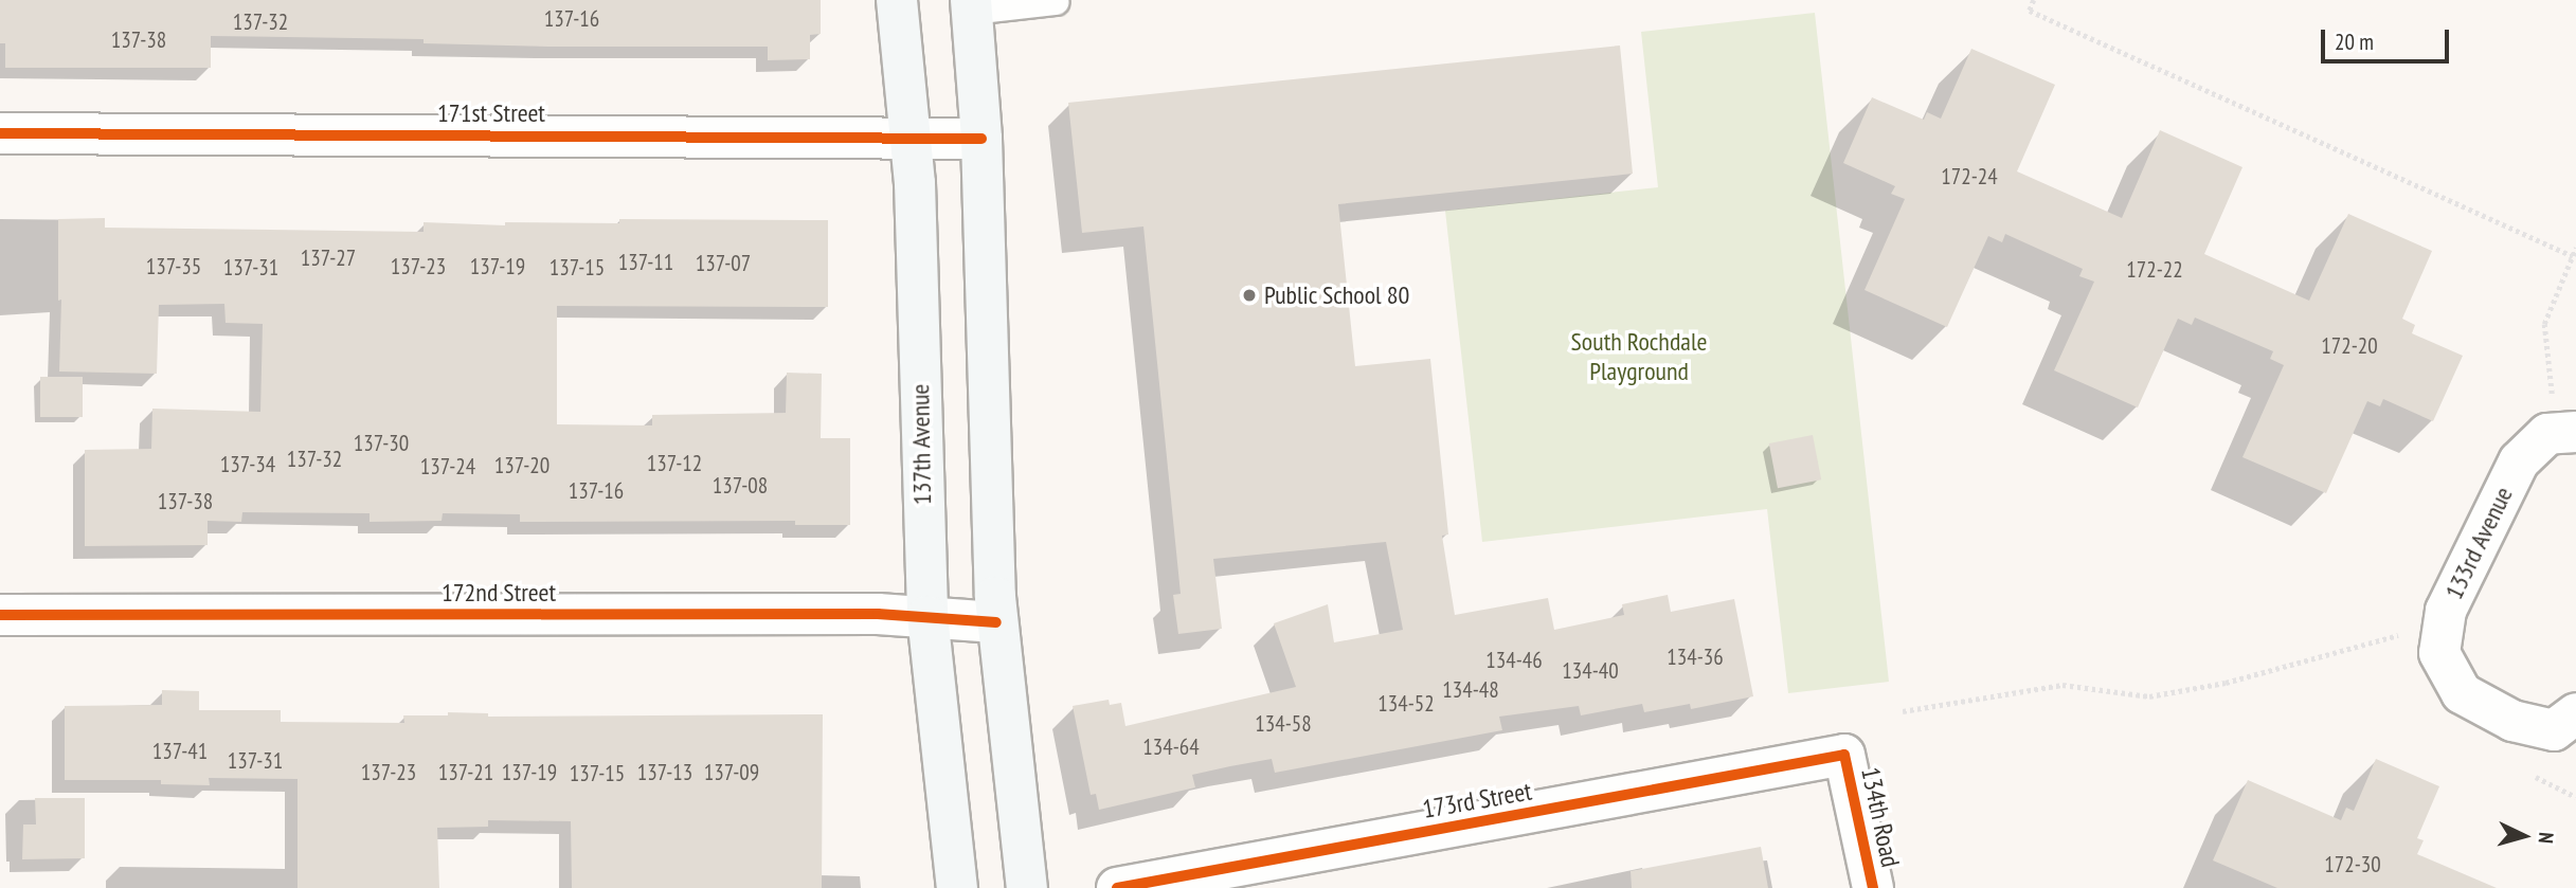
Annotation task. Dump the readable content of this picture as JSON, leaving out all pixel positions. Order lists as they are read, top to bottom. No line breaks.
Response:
{"streets":{"street":["171st Street","137th Avenue","133rd Avenue","172nd Street","173rd Street","134th Road"]},"crossings":[["171st Street","137th Avenue"],["137th Avenue","172nd Street"],["173rd Street","134th Road"]],"parks":["South Rochdale Playground"],"places":["Public School 80"],"house_numbers":["137-16","137-32","137-38","172-24","137-27","137-11","137-07","137-35","137-23","137-19","137-31","137-15","172-22","172-20","137-30","137-32","137-12","137-34","137-20","137-24","137-08","137-16","137-38","134-36","134-46","134-40","134-48","134-52","134-58","134-64","137-41","137-31","137-23","137-21","137-19","137-13","137-09","137-15","172-30"],"scale_bar":"20 m","north":"right"}
